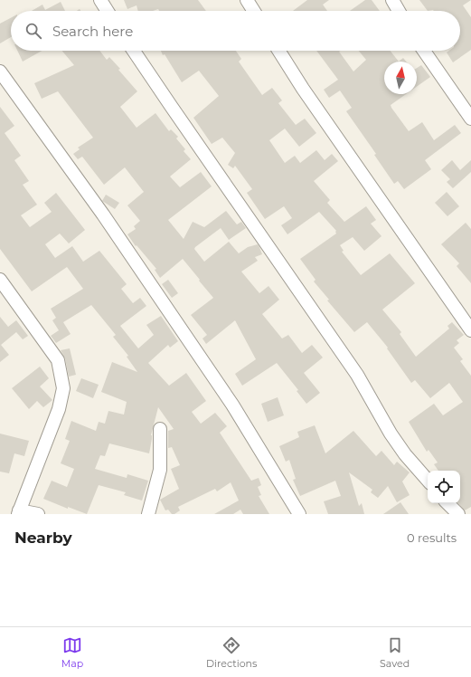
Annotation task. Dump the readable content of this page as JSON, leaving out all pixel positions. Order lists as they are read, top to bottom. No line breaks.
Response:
{"north":"top","page":{"search":"Search here","heading":["Nearby","0 results"],"nav":["Map","Directions","Saved"]}}
